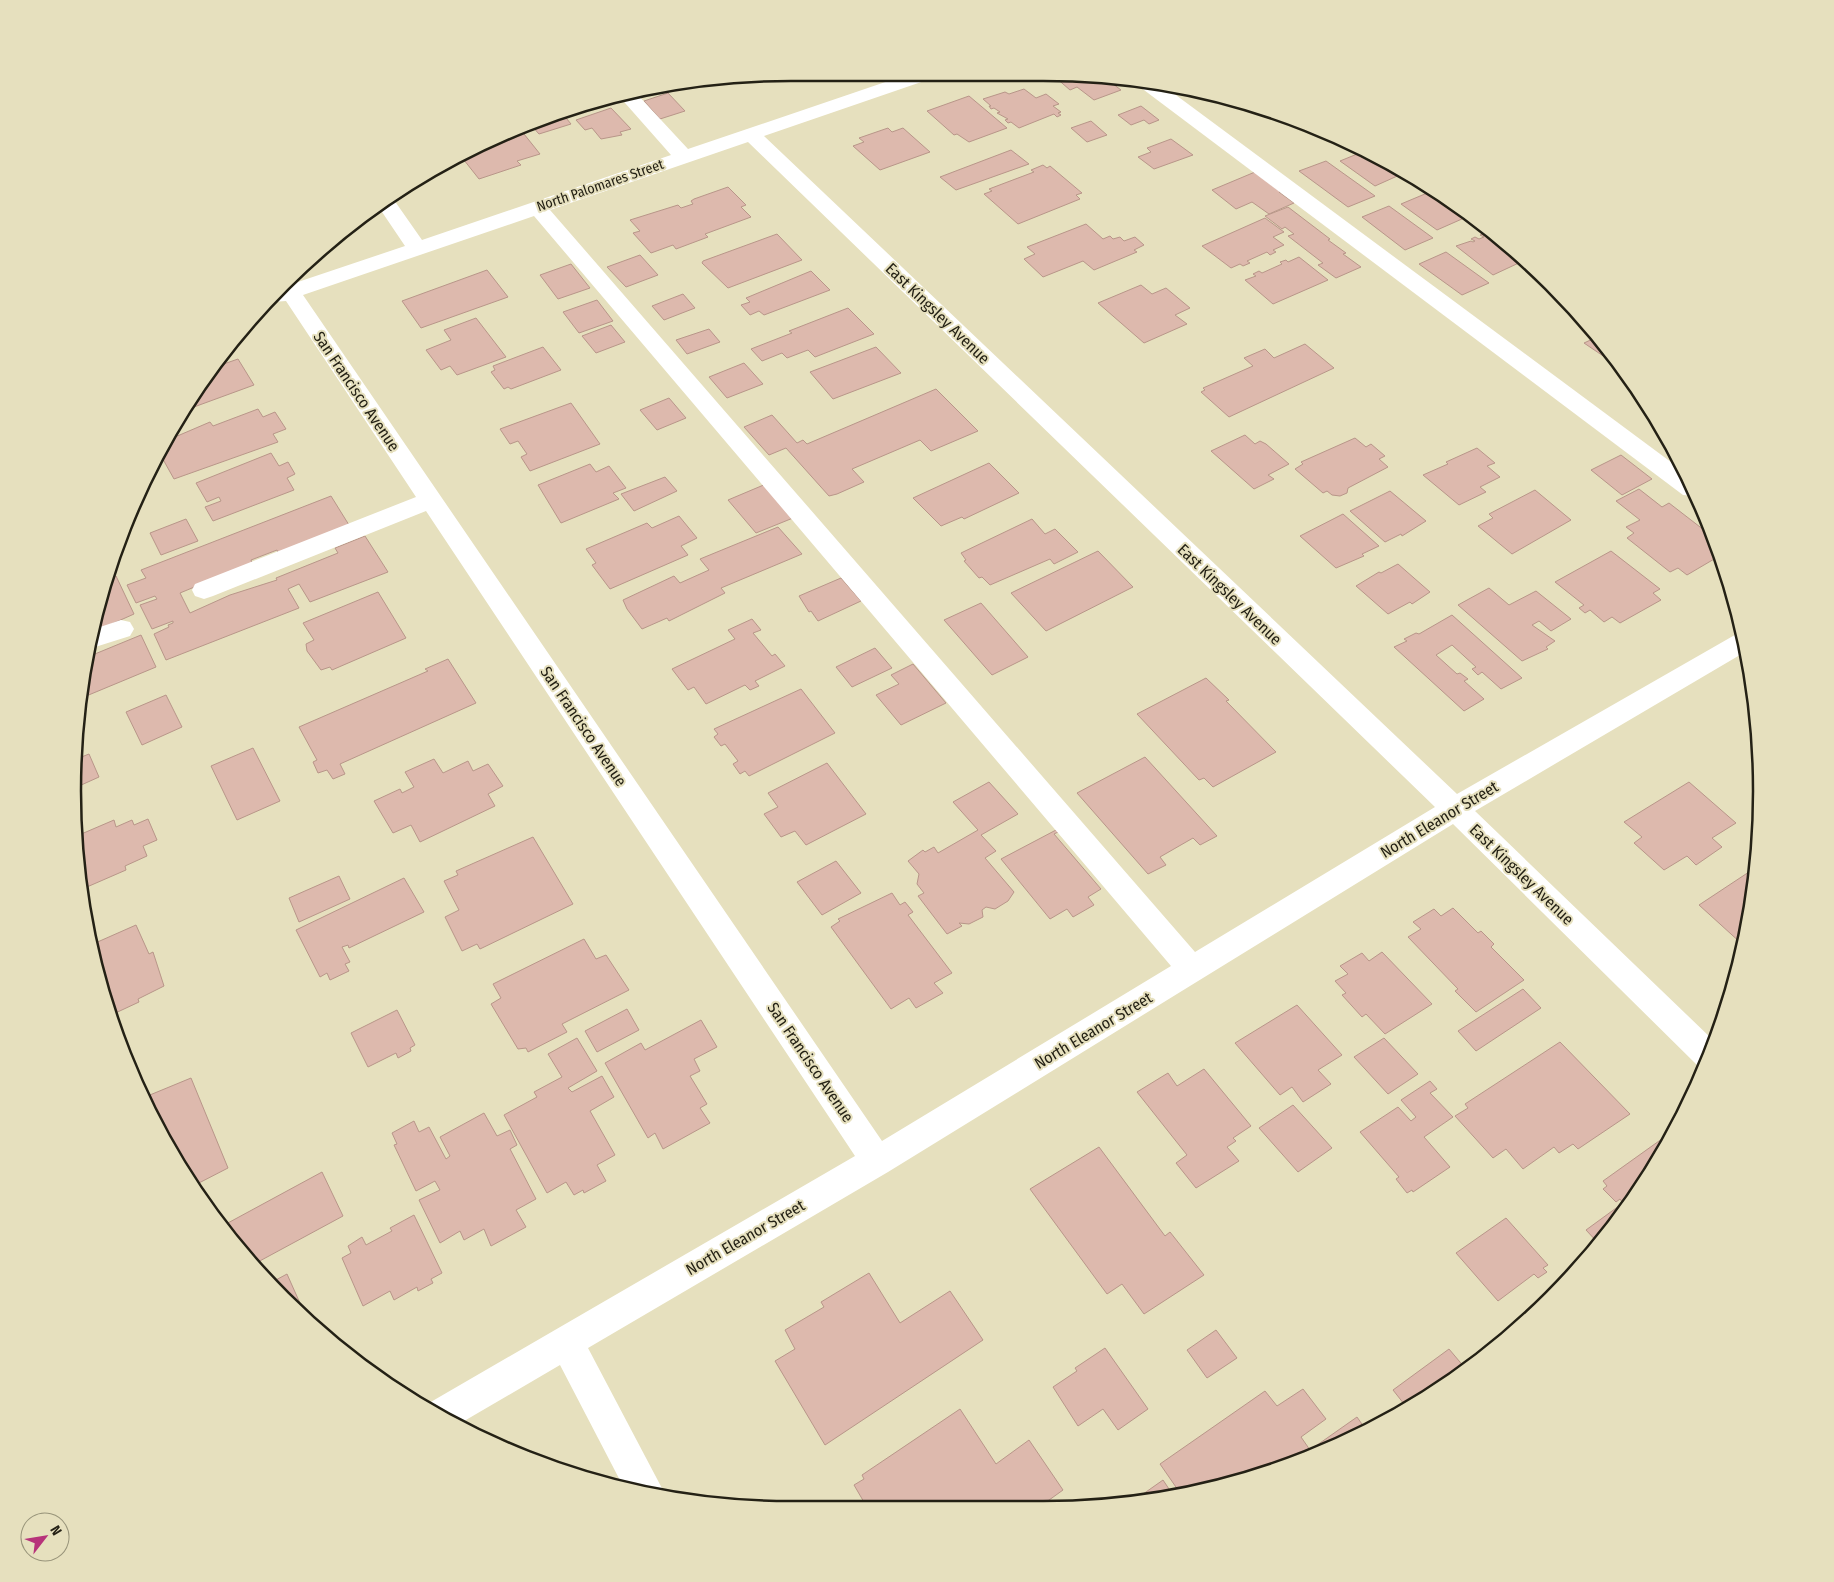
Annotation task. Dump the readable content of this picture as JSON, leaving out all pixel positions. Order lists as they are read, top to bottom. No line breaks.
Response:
{"streets":{"street":["North Palomares Street","East Kingsley Avenue","San Francisco Avenue","North Eleanor Street"]},"crossings":[["North Palomares Street","East Kingsley Avenue"],["North Palomares Street","San Francisco Avenue"],["East Kingsley Avenue","North Eleanor Street"],["San Francisco Avenue","North Eleanor Street"]],"north":"top right"}
